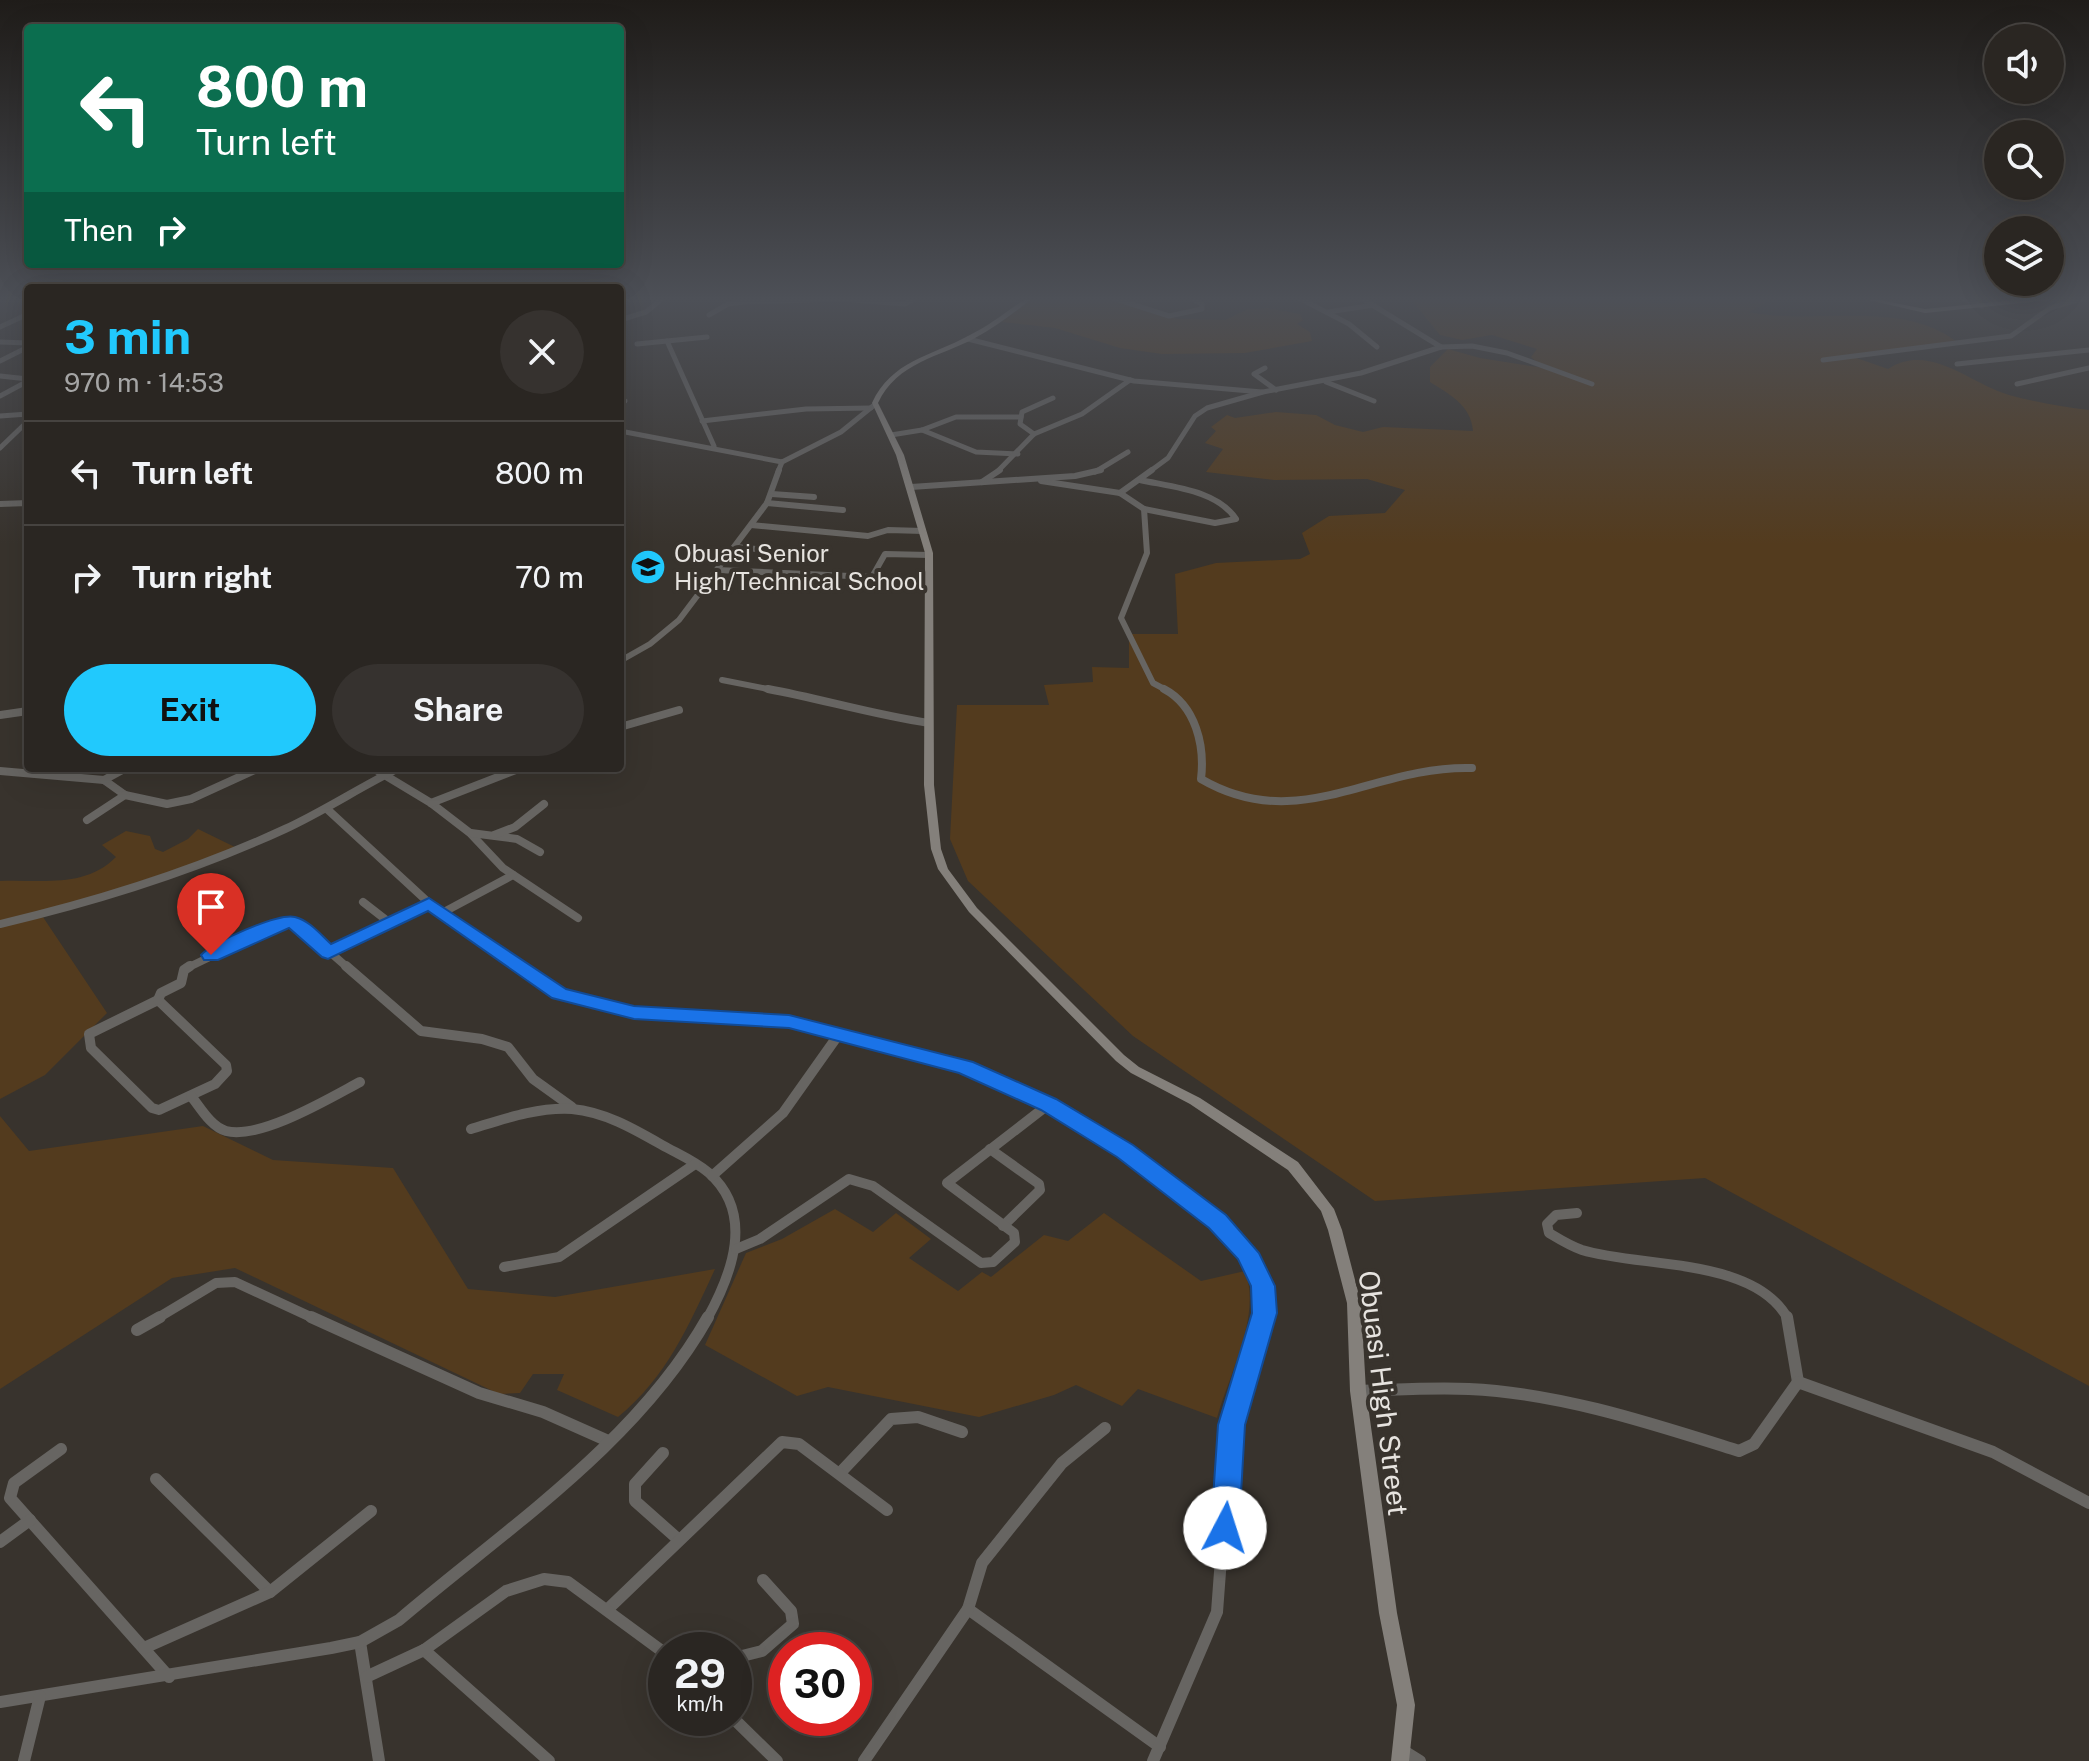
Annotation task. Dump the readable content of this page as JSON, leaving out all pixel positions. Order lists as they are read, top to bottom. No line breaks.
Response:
{"streets":{"street":["Obuasi High Street"]},"places":{"school or university":["Obuasi Senior High/Technical School"]},"page":{"turn":["800 m","Turn left"],"then":"Then","heading":["3 min","970 m · 14:53"],"list":[{"name":"Turn left","value":"800 m"},{"name":"Turn right","value":"70 m"}],"buttons":["Exit","Share"],"speed":"29 km/h","limit":"30"}}
